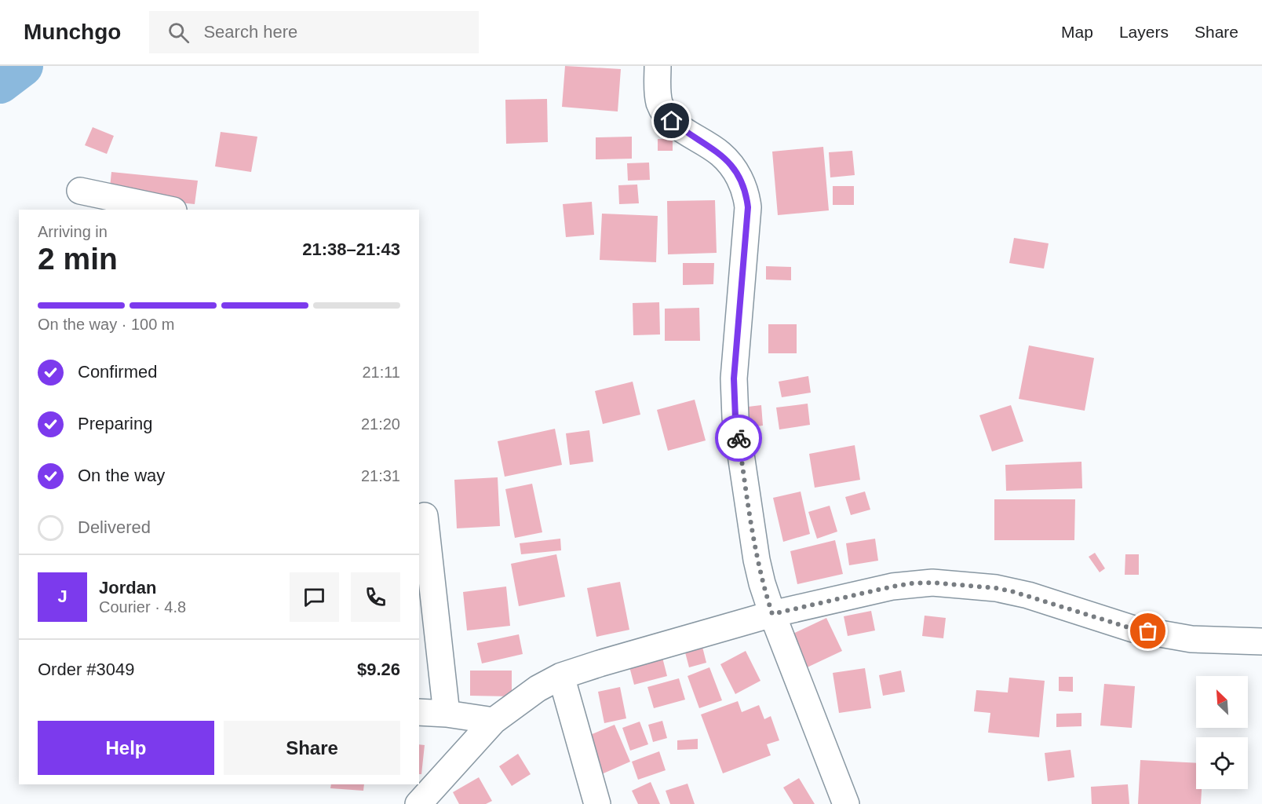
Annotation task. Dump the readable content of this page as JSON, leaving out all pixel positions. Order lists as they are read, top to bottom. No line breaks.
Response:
{"north":"top left","page":{"header":"Munchgo","search":"Search here","nav":["Map","Layers","Share"],"heading":["2 min","Arriving in","21:38–21:43"],"panel":["Jordan","Courier · 4.8","Order #3049","$9.26"],"bar":"On the way · 100 m","list":[["Confirmed","21:11"],["Preparing","21:20"],["On the way","21:31"],"Delivered"],"round":"J","buttons":["Help","Share"]}}
